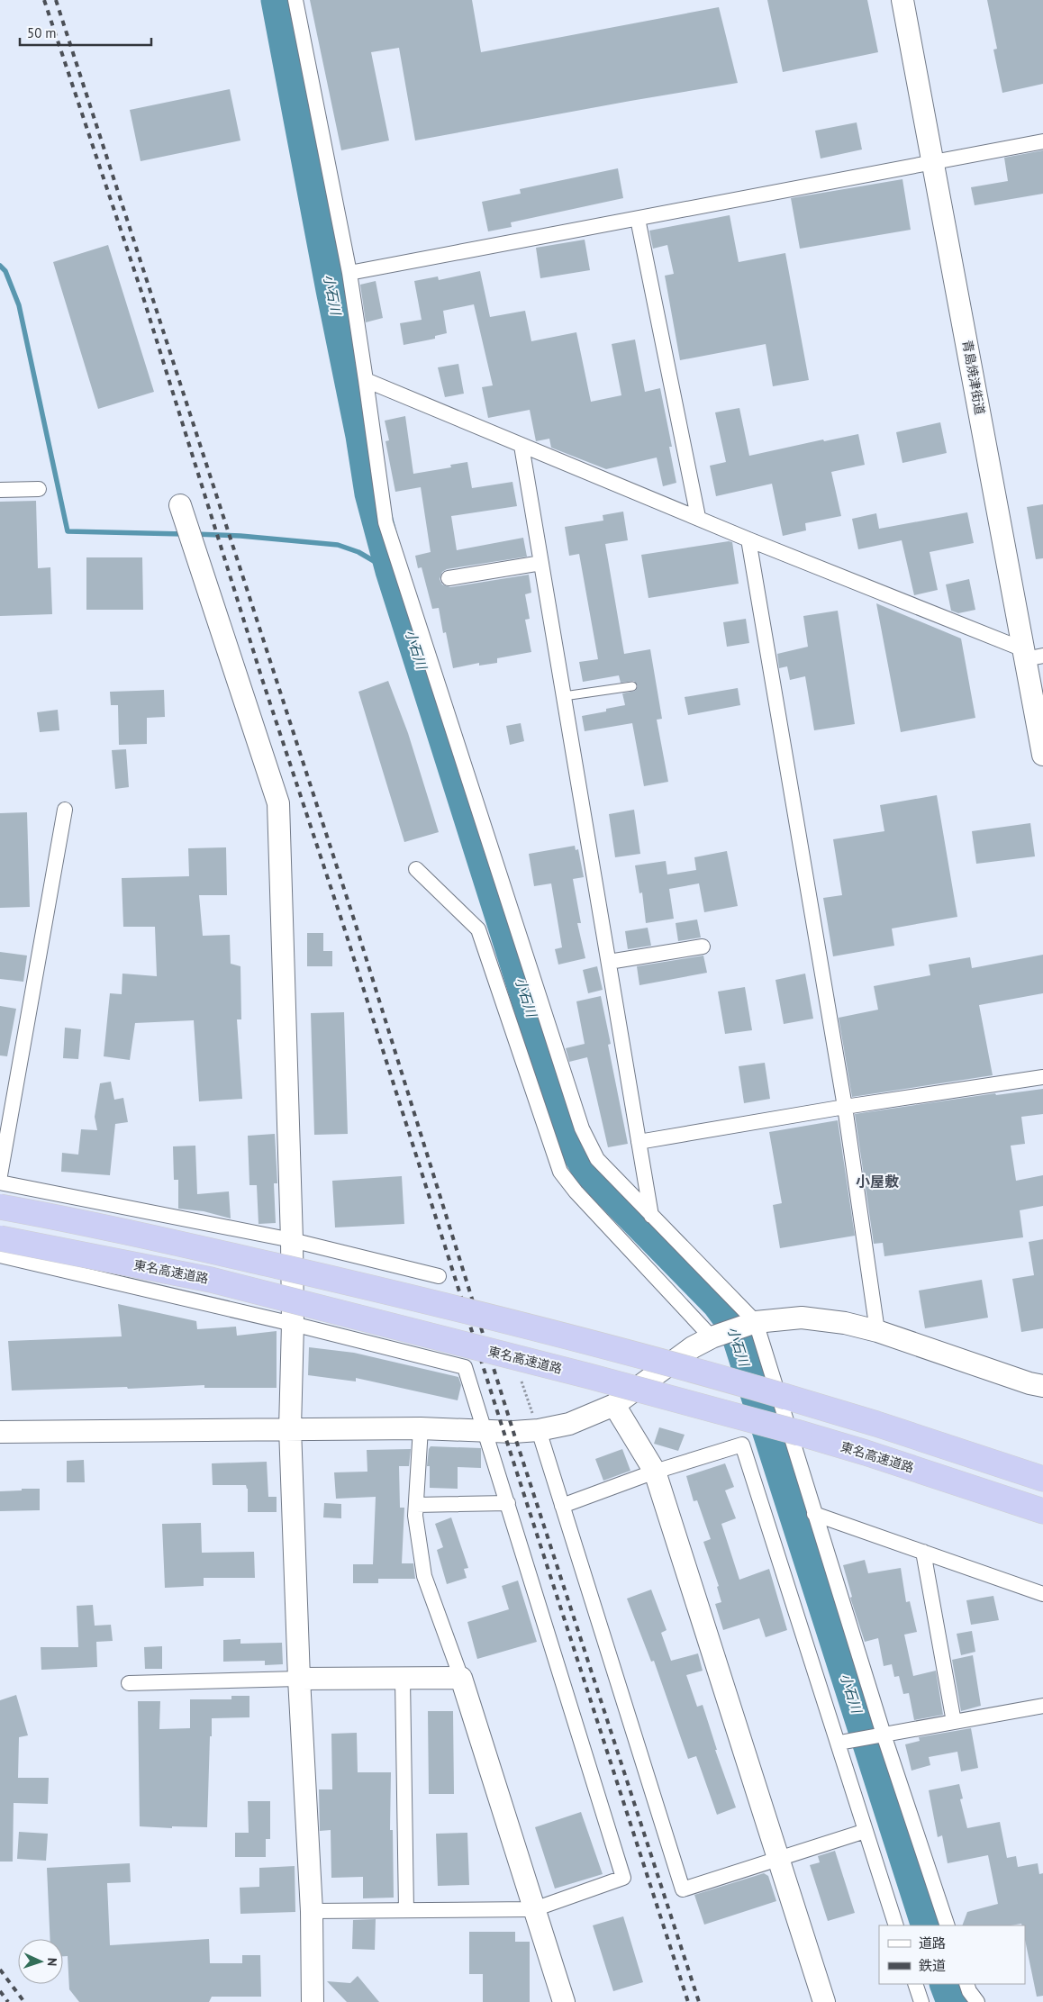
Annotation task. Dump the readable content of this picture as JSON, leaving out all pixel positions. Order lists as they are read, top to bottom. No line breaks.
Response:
{"streets":{"highway":["東名高速道路"],"street":["青島焼津街道"]},"districts":["小屋敷"],"water":["小石川"],"legend":["道路","鉄道"],"scale_bar":"50 m","north":"right"}
